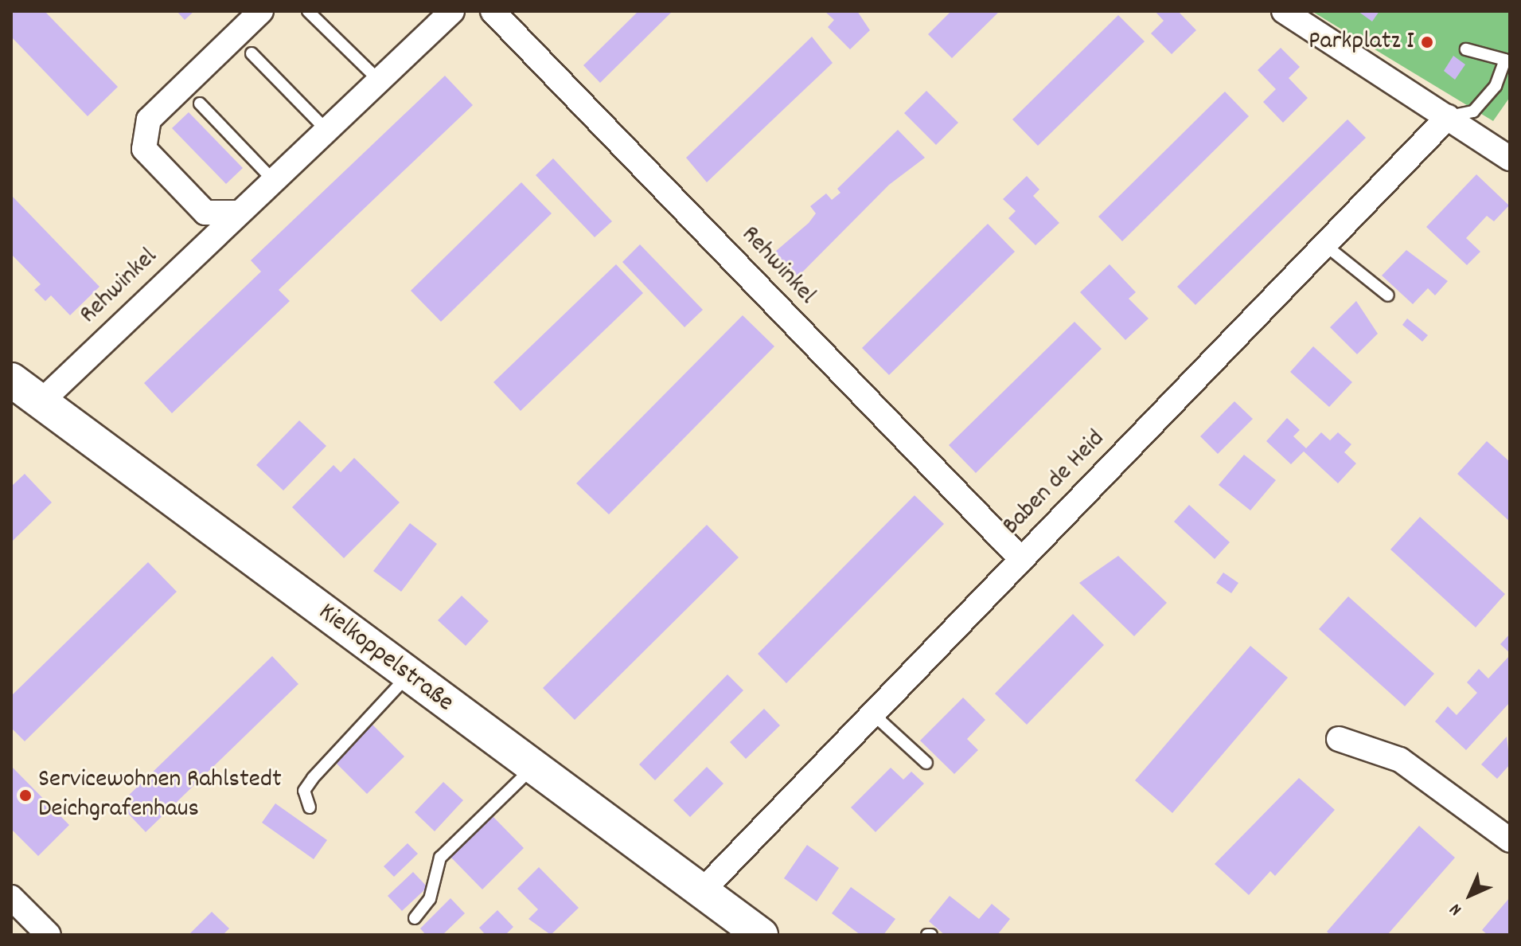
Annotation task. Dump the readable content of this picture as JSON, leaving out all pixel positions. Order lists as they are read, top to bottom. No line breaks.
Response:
{"streets":{"street":["Rehwinkel","Baben de Heid","Kielkoppelstraße"]},"crossings":[["Rehwinkel","Baben de Heid"],["Rehwinkel","Kielkoppelstraße"],["Baben de Heid","Kielkoppelstraße"]],"places":["Parkplatz I","Servicewohnen Rahlstedt Deichgrafenhaus"],"north":"bottom left"}
